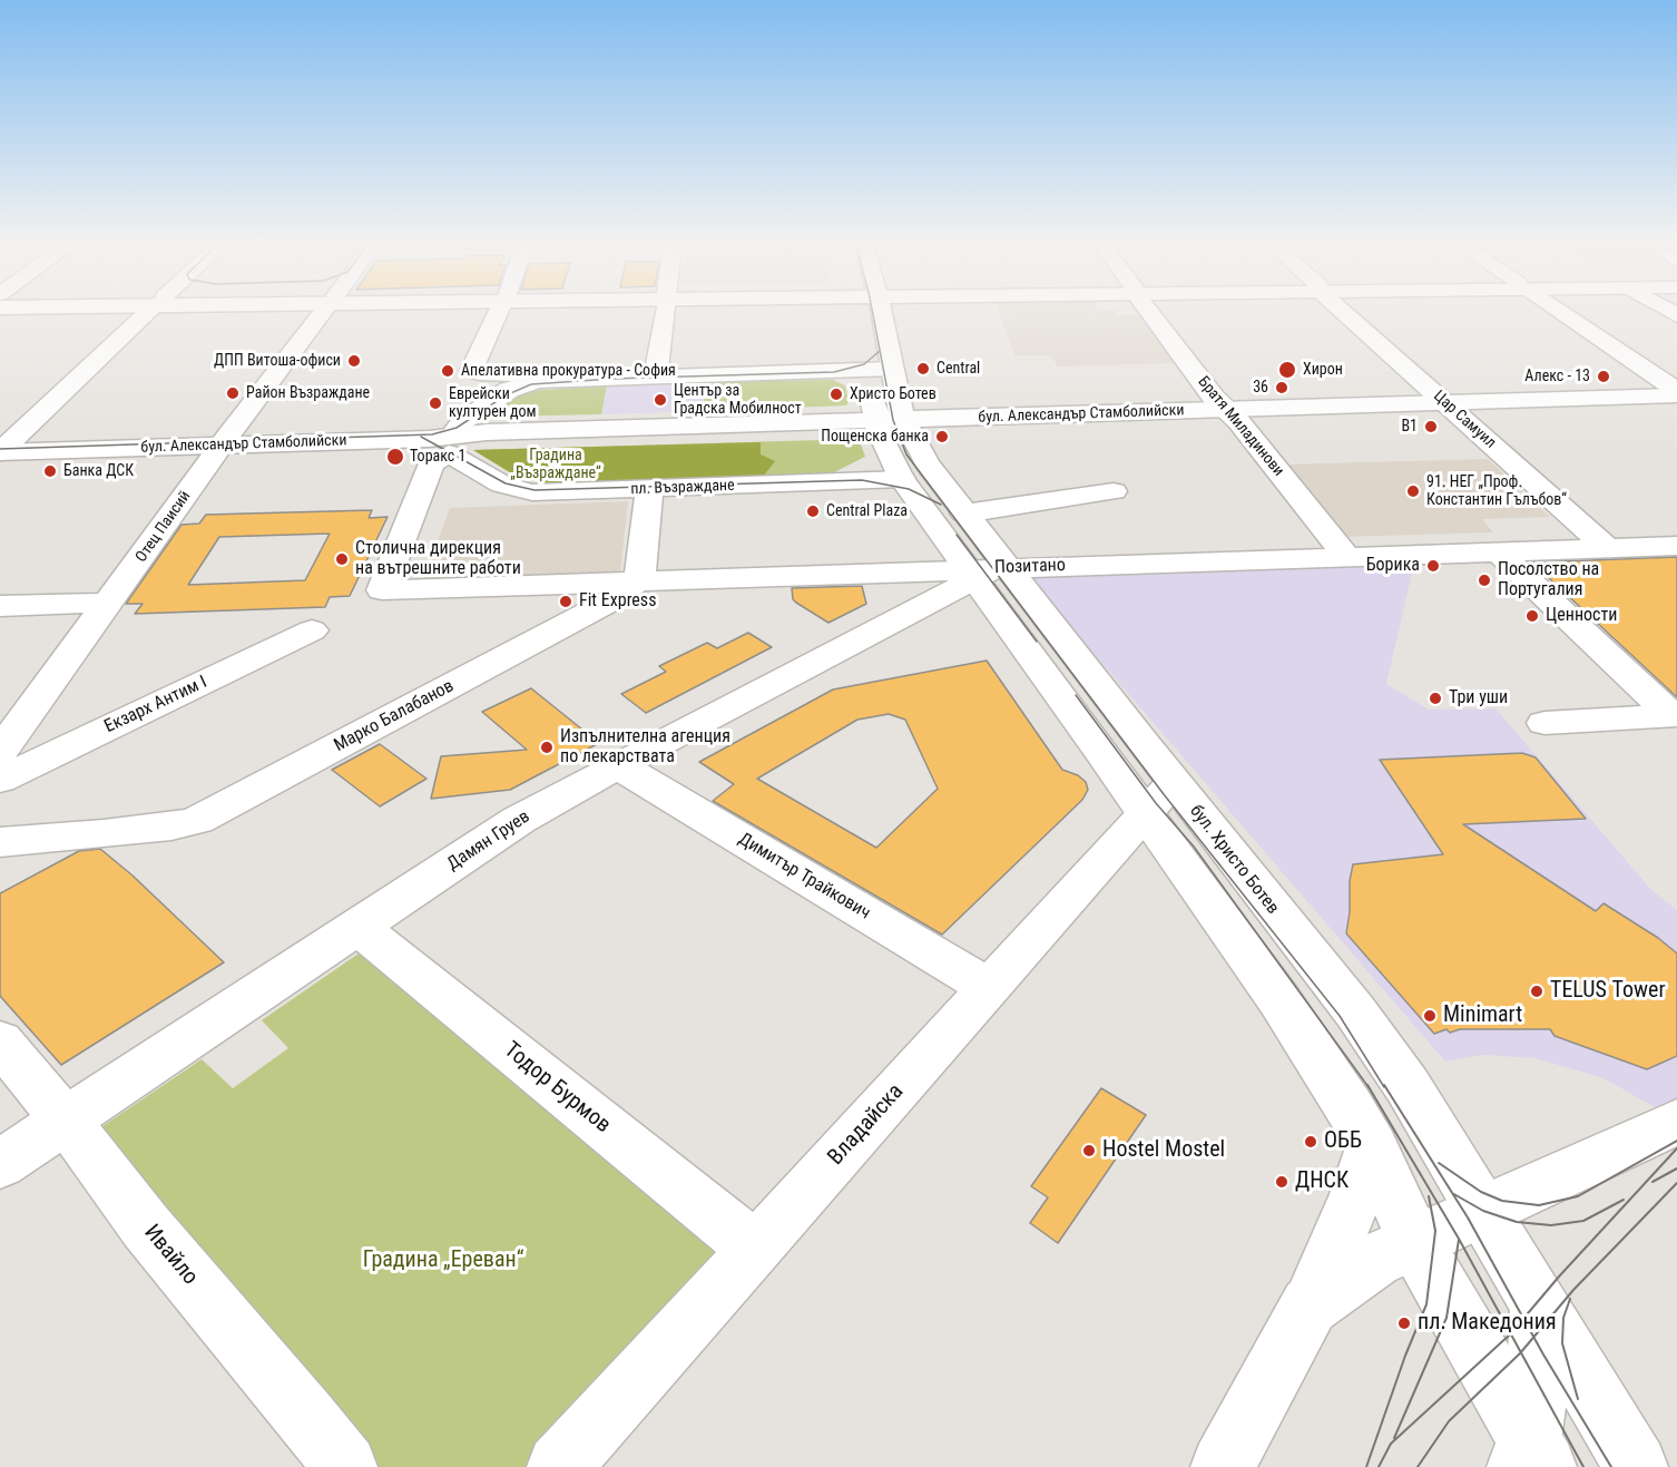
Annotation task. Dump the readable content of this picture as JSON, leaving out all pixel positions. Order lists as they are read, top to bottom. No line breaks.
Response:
{"streets":{"street":["бул. Александър Стамболийски","Цар Самуил","Братя Миладинови","пл. Възраждане","Отец Паисий","Позитано","Екзарх Антим I","Марко Балабанов","Дамян Груев","бул. Христо Ботев","Димитър Трайкович","Тодор Бурмов","Владайска","Ивайло"]},"crossings":[["бул. Александър Стамболийски","Цар Самуил"],["бул. Александър Стамболийски","Братя Миладинови"],["бул. Александър Стамболийски","пл. Възраждане"],["бул. Александър Стамболийски","Отец Паисий"],["бул. Александър Стамболийски","Позитано"],["бул. Александър Стамболийски","бул. Христо Ботев"],["Цар Самуил","Позитано"],["Братя Миладинови","Позитано"],["пл. Възраждане","Позитано"],["пл. Възраждане","бул. Христо Ботев"],["Позитано","Марко Балабанов"],["Позитано","Дамян Груев"],["Позитано","бул. Христо Ботев"],["Дамян Груев","бул. Христо Ботев"],["Дамян Груев","Димитър Трайкович"],["Дамян Груев","Тодор Бурмов"],["Дамян Груев","Ивайло"],["бул. Христо Ботев","Владайска"],["Димитър Трайкович","Владайска"],["Тодор Бурмов","Владайска"]],"parks":["Градина „Възраждане“","Градина „Ереван“"],"places":["ДПП Витоша-офиси","Central","Хирон","Апелативна прокуратура - София","Алекс - 13","36","Район Възраждане","Христо Ботев","Център за Градска Мобилност","Еврейски културен дом","B1","Пощенска банка","Торакс 1","Банка ДСК","91. НЕГ „Проф. Константин Гълъбов“","Central Plaza","Столична дирекция на вътрешните работи","Борика","Посолство на Португалия","Fit Express","Ценности","Три уши","Изпълнителна агенция по лекарствата","TELUS Tower","Minimart","ОББ","Hostel Mostel","ДНСК","пл. Македония"]}
